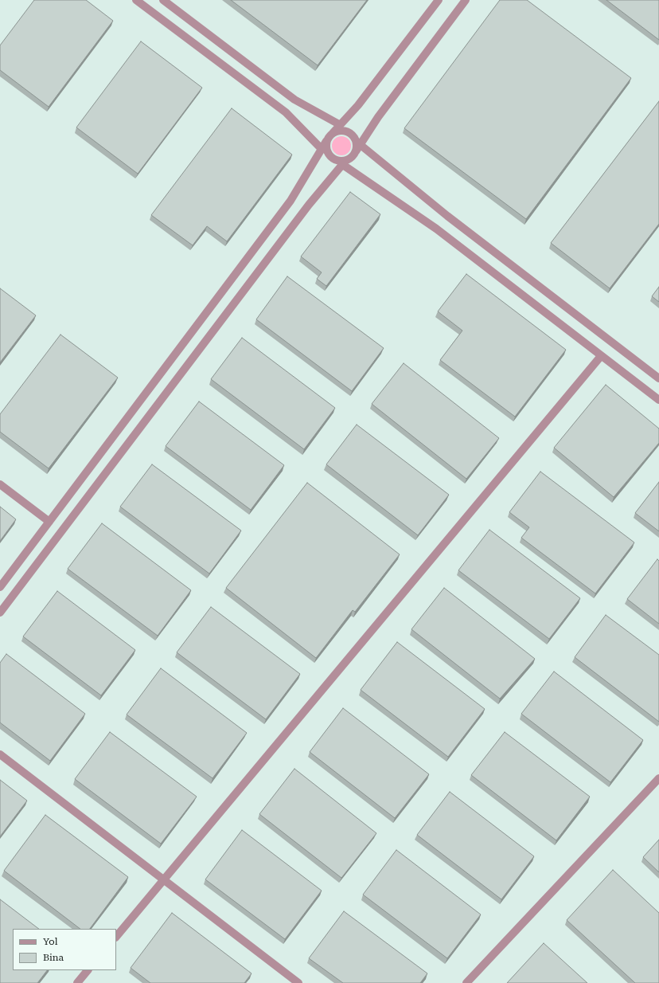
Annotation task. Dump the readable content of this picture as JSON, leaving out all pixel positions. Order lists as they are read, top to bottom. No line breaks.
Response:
{"legend":["Yol","Bina"]}
